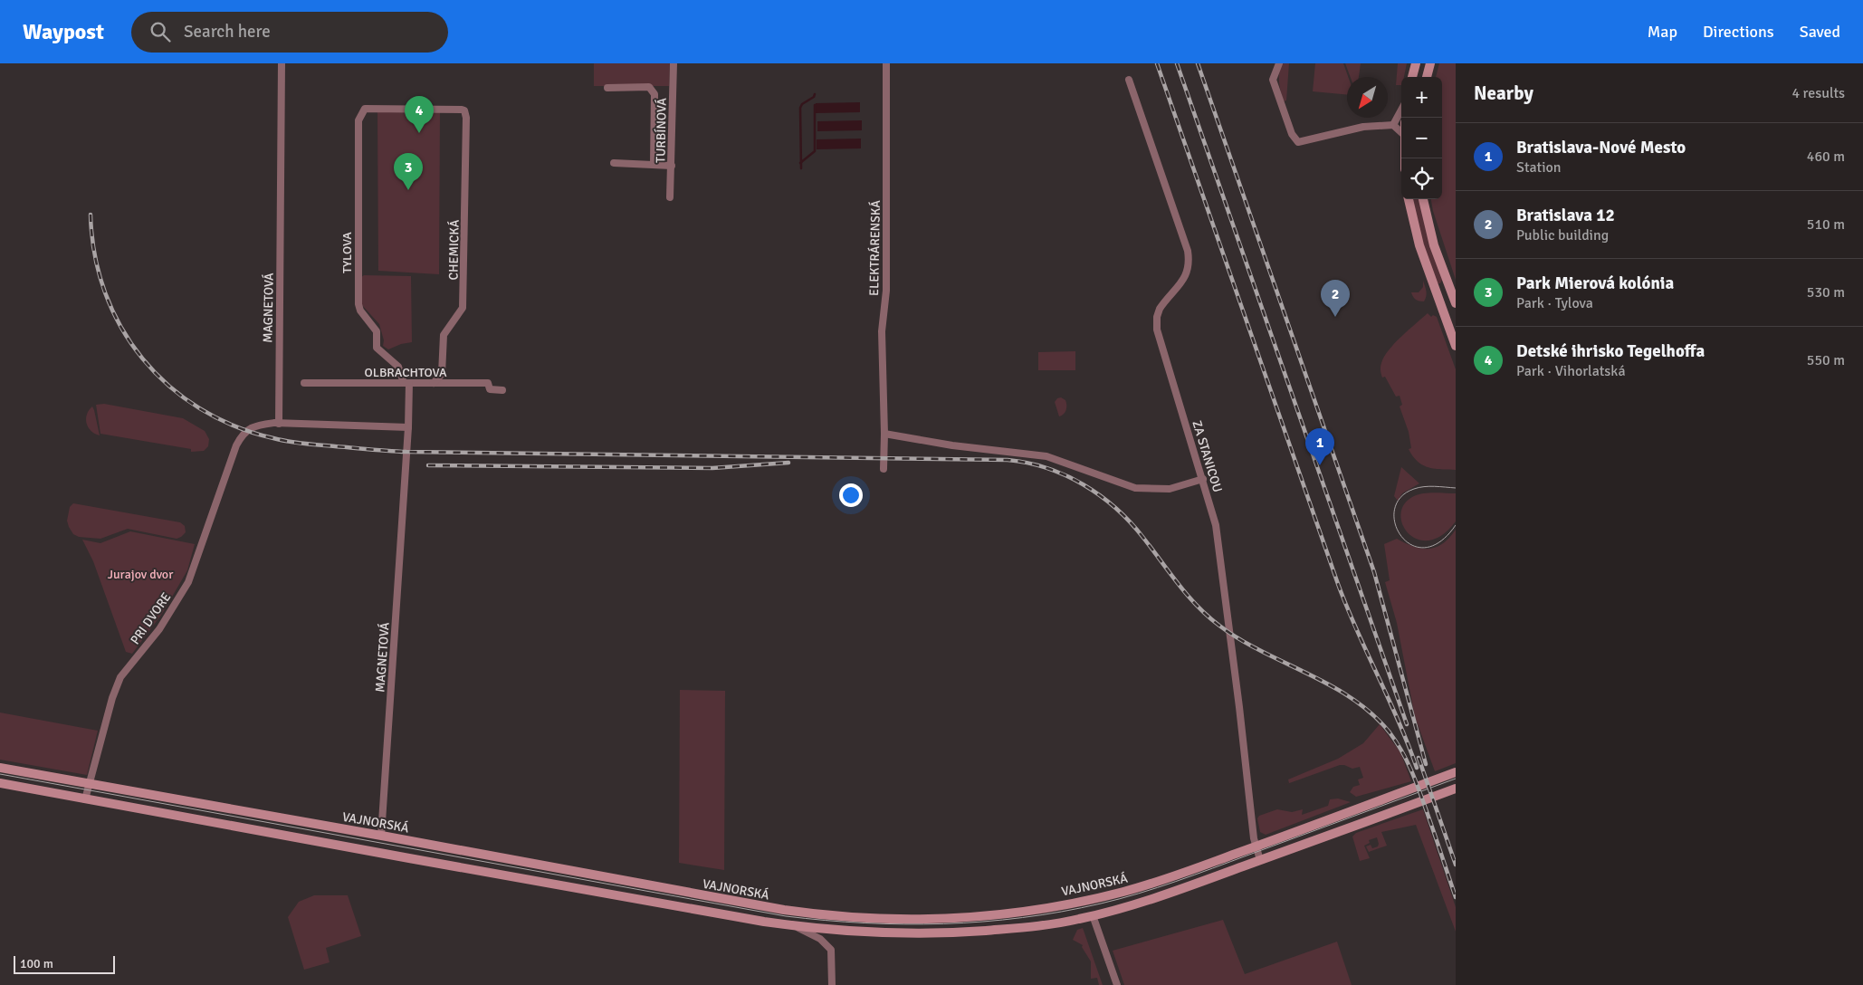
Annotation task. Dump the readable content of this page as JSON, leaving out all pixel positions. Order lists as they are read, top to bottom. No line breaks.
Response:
{"streets":{"main road":["VAJNORSKÁ"],"street":["TURBÍNOVÁ","ELEKTRÁRENSKÁ","CHEMICKÁ","TYLOVA","MAGNETOVÁ","OLBRACHTOVA","ZA STANICOU","PRI DVORE"]},"crossings":[["CHEMICKÁ","TYLOVA"],["CHEMICKÁ","OLBRACHTOVA"],["TYLOVA","MAGNETOVÁ"],["TYLOVA","OLBRACHTOVA"],["MAGNETOVÁ","OLBRACHTOVA"],["MAGNETOVÁ","PRI DVORE"],["MAGNETOVÁ","VAJNORSKÁ"],["ZA STANICOU","VAJNORSKÁ"],["PRI DVORE","VAJNORSKÁ"]],"parks":["Jurajov dvor"],"scale_bar":"100 m","north":"bottom left","page":{"header":"Waypost","search":"Search here","nav":["Map","Directions","Saved"],"heading":["Nearby","4 results"],"map_buttons":["+","−"],"pins":["4","3","2","1"],"list":[{"mark":"1","name":"Bratislava-Nové Mesto","note":"Station","value":"460 m"},{"mark":"2","name":"Bratislava 12","note":"Public building","value":"510 m"},{"mark":"3","name":"Park Mierová kolónia","note":"Park · Tylova","value":"530 m"},{"mark":"4","name":"Detské ihrisko Tegelhoffa","note":"Park · Vihorlatská","value":"550 m"}],"scale":"100 m"}}
